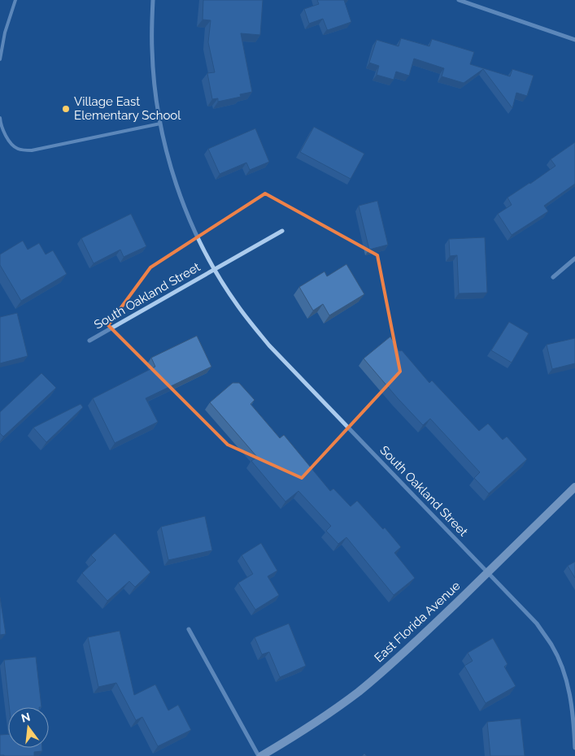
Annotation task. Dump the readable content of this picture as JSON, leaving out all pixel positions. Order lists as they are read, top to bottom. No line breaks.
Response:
{"streets":{"street":["South Oakland Street","East Florida Avenue"]},"crossings":[["South Oakland Street","East Florida Avenue"]],"places":["Village East Elementary School"],"north":"top"}
